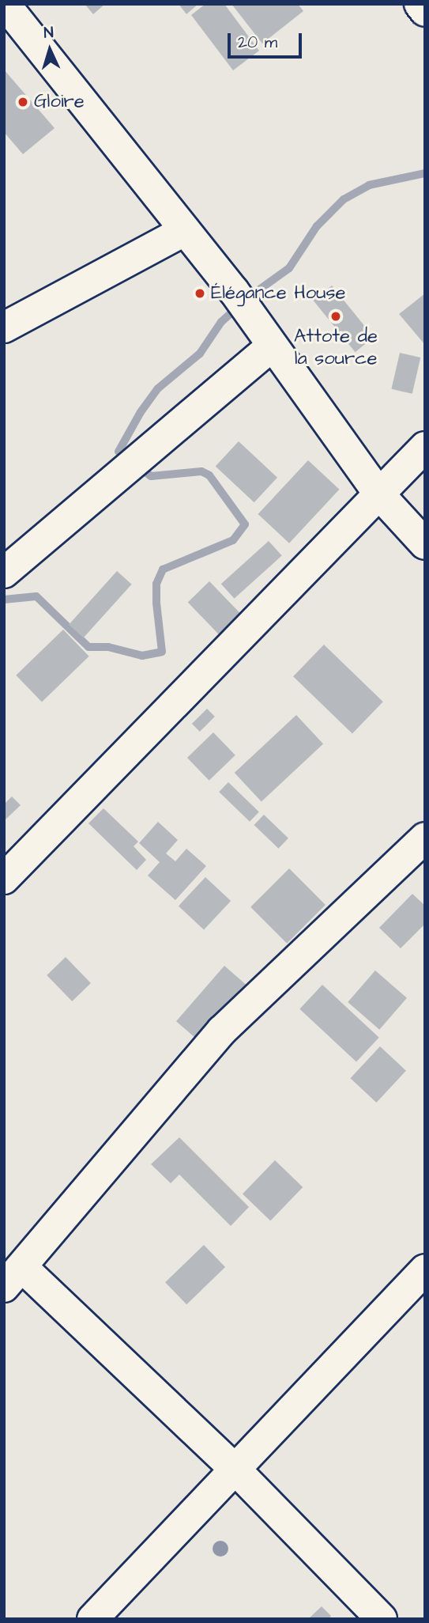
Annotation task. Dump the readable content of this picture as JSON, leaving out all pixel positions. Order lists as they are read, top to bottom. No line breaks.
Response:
{"places":["Gloire","Élégance House","Attote de la source"],"scale_bar":"20 m","north":"top"}
